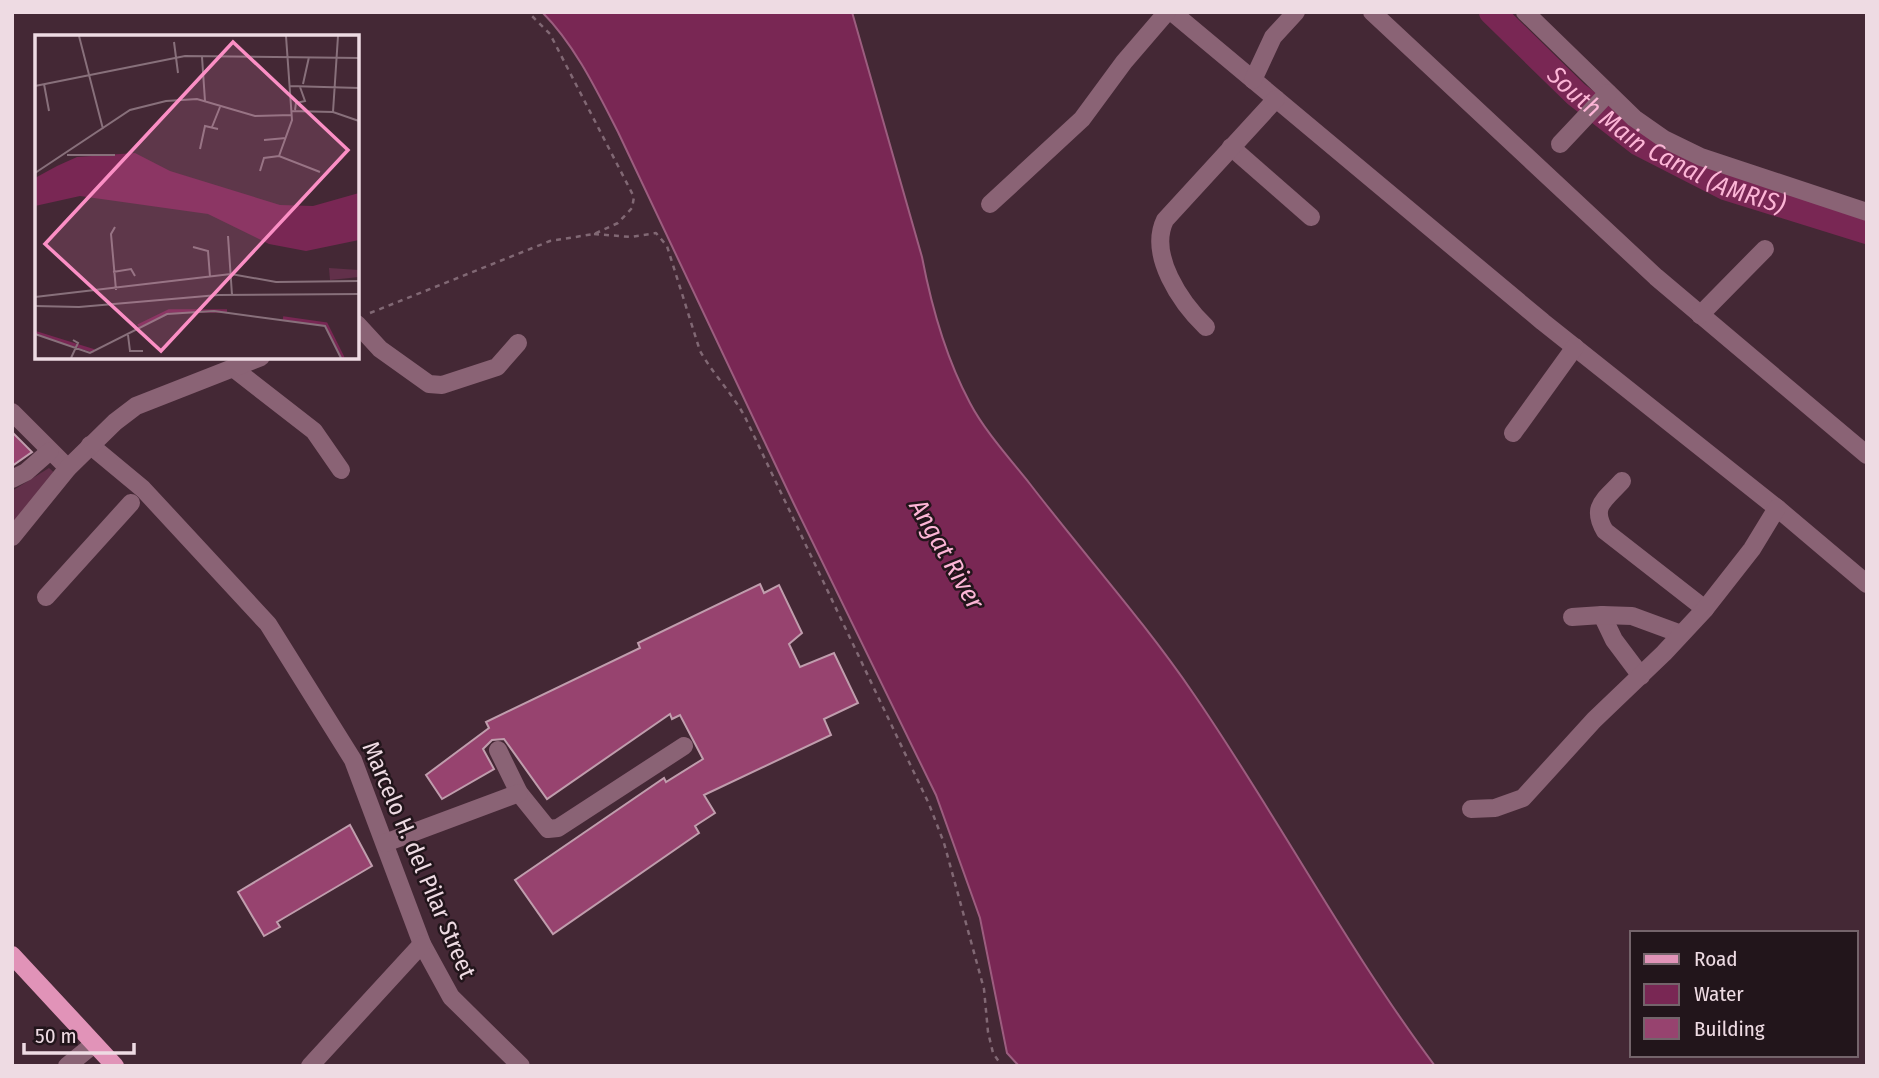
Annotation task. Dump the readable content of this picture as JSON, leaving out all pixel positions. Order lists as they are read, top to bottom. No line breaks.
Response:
{"streets":{"street":["Marcelo H. del Pilar Street"]},"water":["South Main Canal (AMRIS)","Angat River"],"legend":["Road","Water","Building"],"scale_bar":"50 m"}
